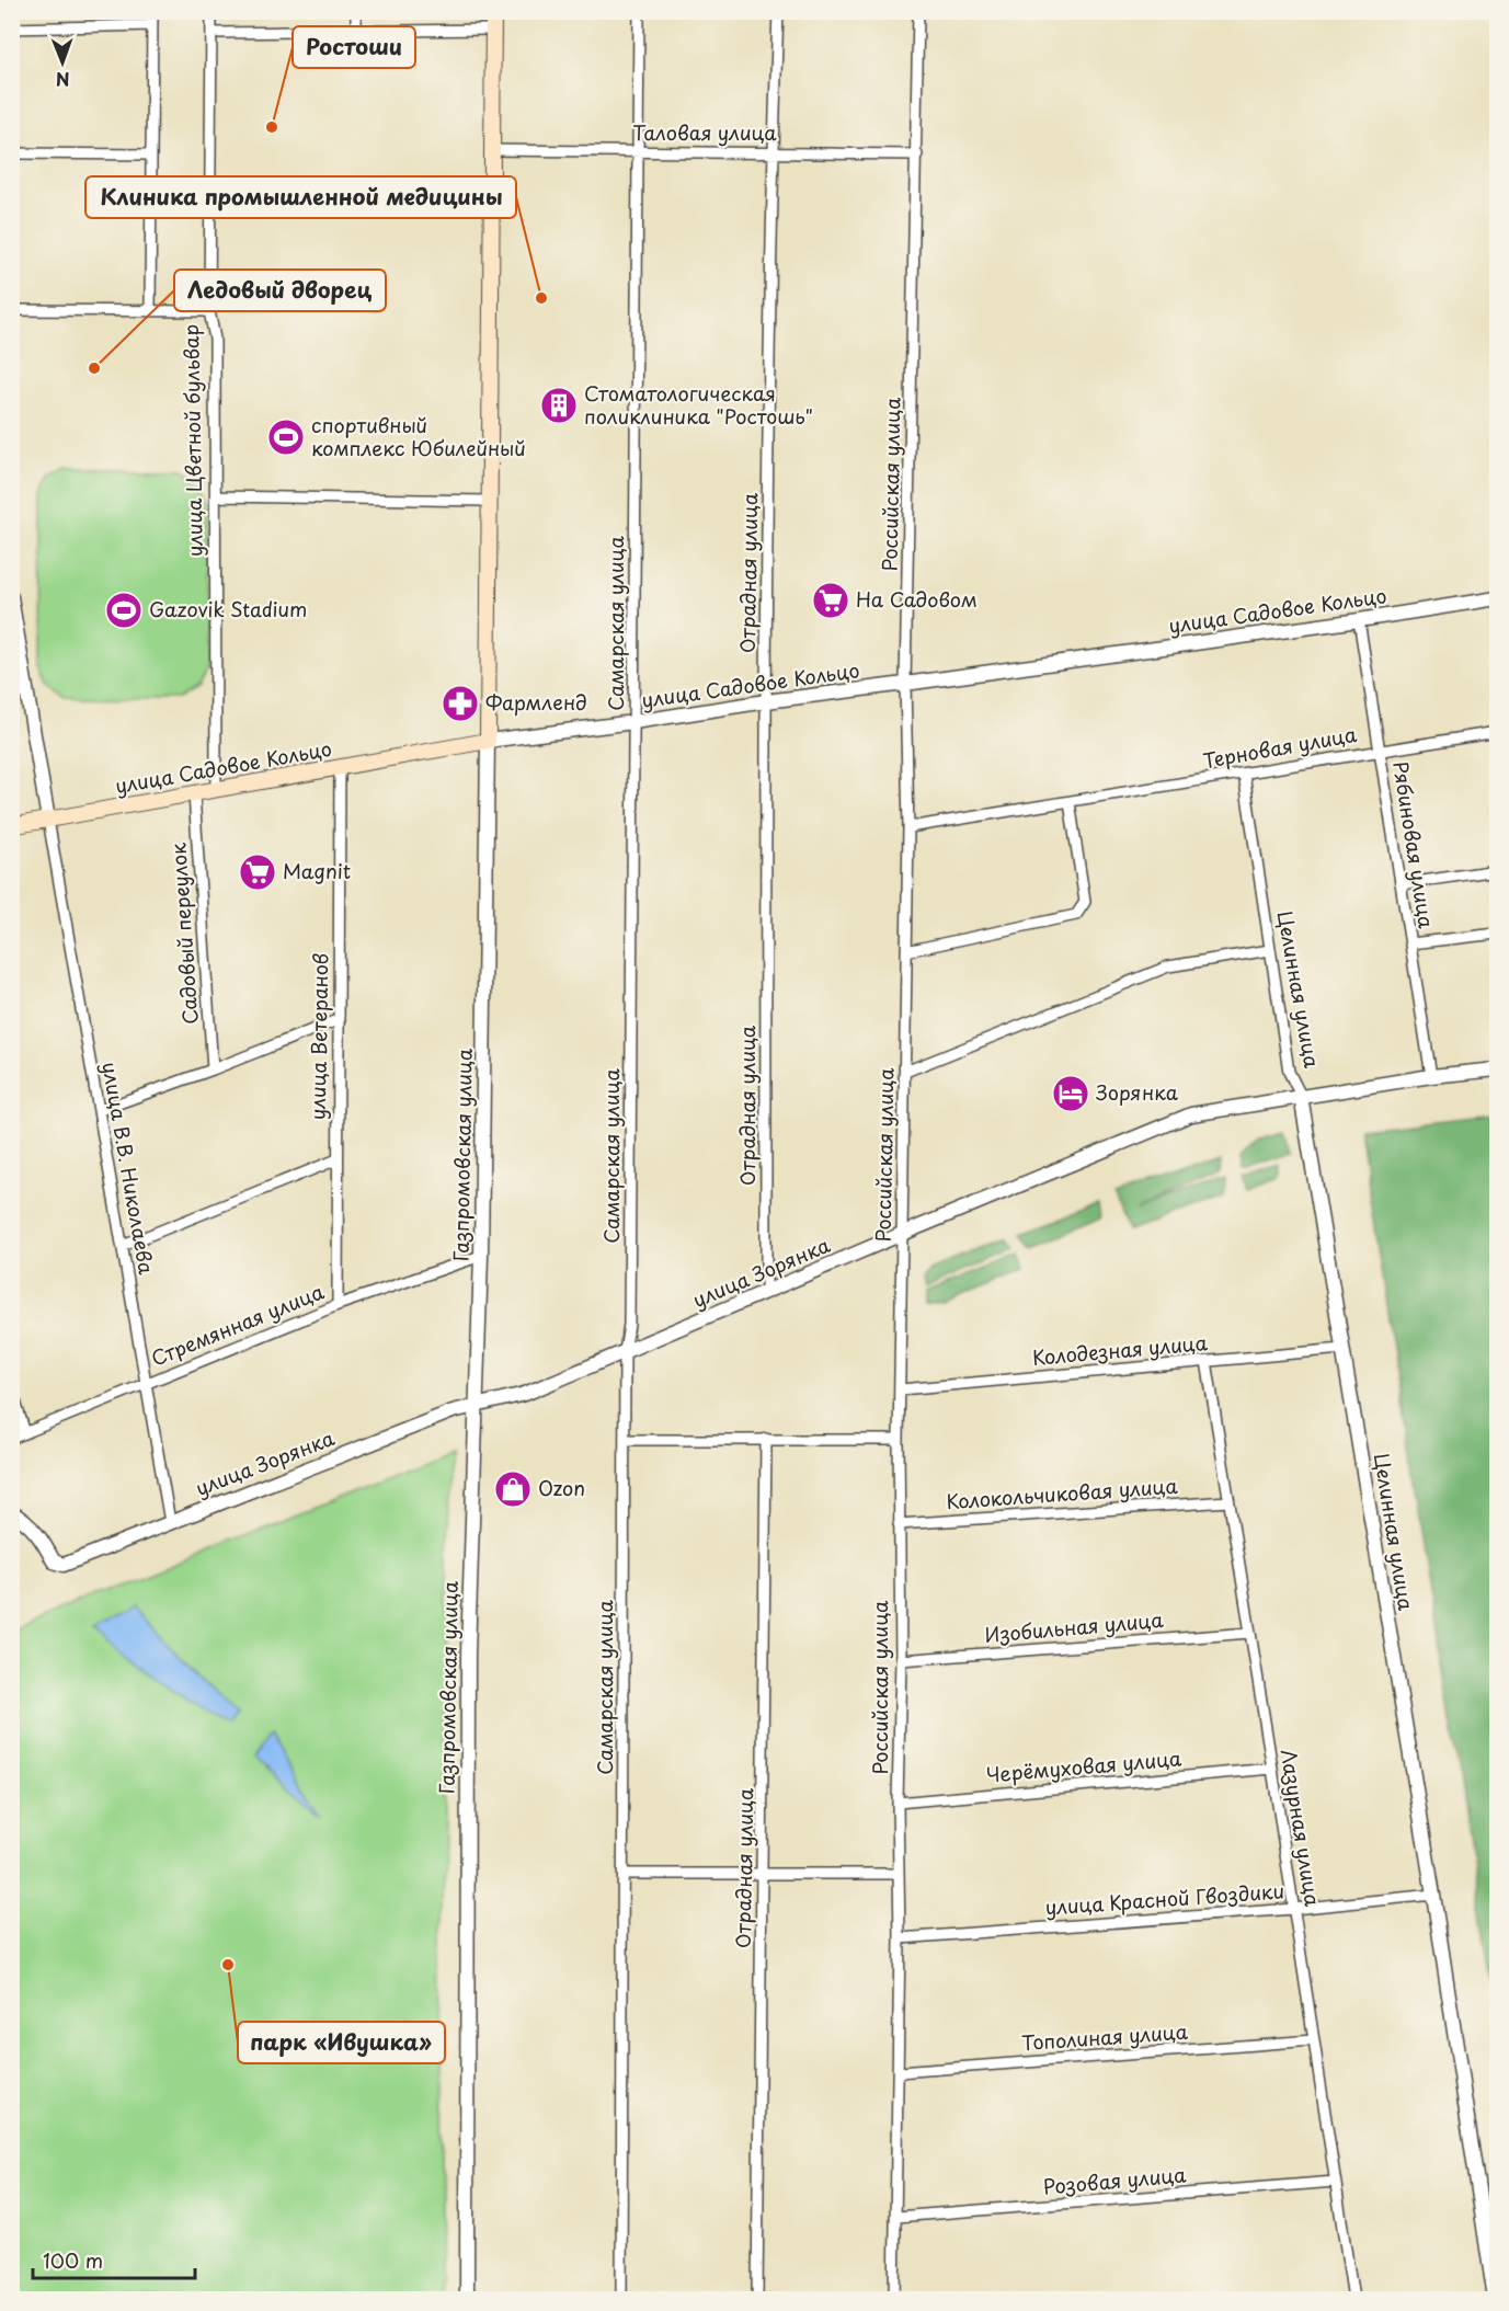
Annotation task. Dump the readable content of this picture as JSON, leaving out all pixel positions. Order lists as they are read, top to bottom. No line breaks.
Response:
{"streets":{"main road":["улица Садовое Кольцо","Газпромовская улица"],"street":["Таловая улица","улица Цветной бульвар","Российская улица","Отрадная улица","Самарская улица","Терновая улица","Рябиновая улица","Садовый переулок","Целинная улица","улица Ветеранов","улица В.В. Николаева","улица Зорянка","Стремянная улица","Колодезная улица","Колокольчиковая улица","Изобильная улица","Черёмуховая улица","Лазурная улица","улица Красной Гвоздики","Тополиная улица","Розовая улица"]},"crossings":[["Таловая улица","Российская улица"],["Таловая улица","Отрадная улица"],["Таловая улица","Самарская улица"],["Таловая улица","Газпромовская улица"],["улица Цветной бульвар","улица Садовое Кольцо"],["Российская улица","улица Садовое Кольцо"],["Российская улица","Терновая улица"],["Российская улица","улица Зорянка"],["Российская улица","Колодезная улица"],["Российская улица","Колокольчиковая улица"],["Российская улица","Изобильная улица"],["Российская улица","Черёмуховая улица"],["Российская улица","улица Красной Гвоздики"],["Российская улица","Тополиная улица"],["Российская улица","Розовая улица"],["Отрадная улица","улица Садовое Кольцо"],["Отрадная улица","улица Зорянка"],["улица Садовое Кольцо","Самарская улица"],["улица Садовое Кольцо","Рябиновая улица"],["улица Садовое Кольцо","Садовый переулок"],["улица Садовое Кольцо","улица Ветеранов"],["улица Садовое Кольцо","Газпромовская улица"],["улица Садовое Кольцо","улица В.В. Николаева"],["Самарская улица","улица Зорянка"],["Терновая улица","Рябиновая улица"],["Терновая улица","Целинная улица"],["Рябиновая улица","улица Зорянка"],["Целинная улица","улица Зорянка"],["Целинная улица","Колодезная улица"],["Целинная улица","улица Красной Гвоздики"],["улица Ветеранов","Стремянная улица"],["Газпромовская улица","улица Зорянка"],["Газпромовская улица","Стремянная улица"],["улица В.В. Николаева","улица Зорянка"],["улица В.В. Николаева","Стремянная улица"],["Колодезная улица","Лазурная улица"],["Колокольчиковая улица","Лазурная улица"],["Изобильная улица","Лазурная улица"],["Черёмуховая улица","Лазурная улица"],["Лазурная улица","улица Красной Гвоздики"],["Лазурная улица","Тополиная улица"],["Лазурная улица","Розовая улица"]],"places":{"other":["Ростоши","Клиника промышленной медицины","Ледовый дворец","парк «Ивушка»"],"building":["Стоматологическая поликлиника \"Ростошь\""],"sports":["спортивный комплекс Юбилейный","Gazovik Stadium"],"supermarket":["На Садовом","Magnit"],"pharmacy":["Фармленд"],"hotel":["Зорянка"],"shop":["Ozon"]},"scale_bar":"100 m","north":"bottom"}
